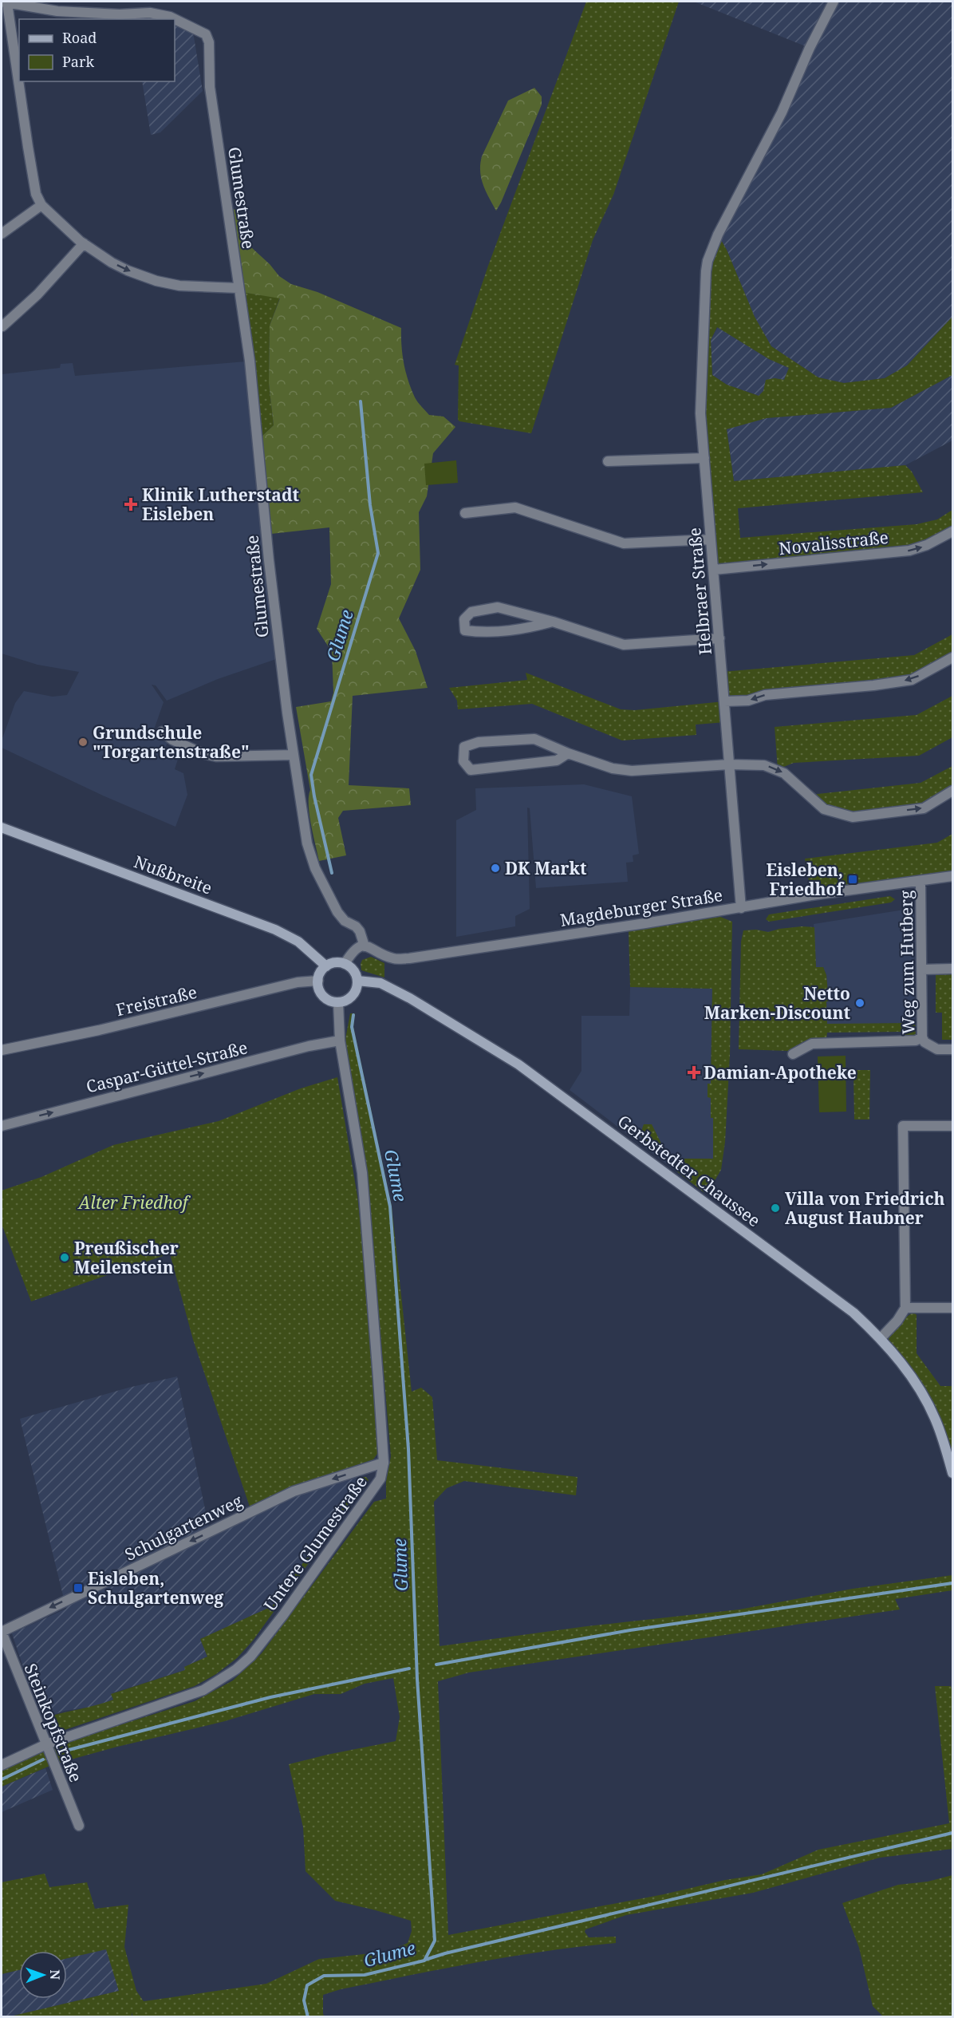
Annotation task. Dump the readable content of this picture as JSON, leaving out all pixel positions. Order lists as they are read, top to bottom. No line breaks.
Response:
{"streets":{"main road":["Nußbreite","Gerbstedter Chaussee"],"street":["Glumestraße","Novalisstraße","Helbraer Straße","Magdeburger Straße","Weg zum Hutberg","Freistraße","Caspar-Güttel-Straße","Schulgartenweg","Untere Glumestraße","Steinkopfstraße"]},"crossings":[["Glumestraße","Magdeburger Straße"],["Novalisstraße","Helbraer Straße"],["Helbraer Straße","Magdeburger Straße"],["Nußbreite","Freistraße"],["Nußbreite","Gerbstedter Chaussee"],["Magdeburger Straße","Weg zum Hutberg"],["Freistraße","Gerbstedter Chaussee"],["Caspar-Güttel-Straße","Untere Glumestraße"],["Schulgartenweg","Untere Glumestraße"],["Schulgartenweg","Steinkopfstraße"],["Untere Glumestraße","Steinkopfstraße"]],"one_way":["Novalisstraße","Caspar-Güttel-Straße","Schulgartenweg"],"water":["Glume"],"parks":["Alter Friedhof"],"places":{"health":["Klinik Lutherstadt Eisleben","Damian-Apotheke"],"other":["Grundschule \"Torgartenstraße\"","DK Markt","Netto Marken-Discount","Villa von Friedrich August Haubner","Preußischer Meilenstein"],"transit":["Eisleben, Friedhof","Eisleben, Schulgartenweg"]},"legend":["Road","Park"],"north":"right"}
